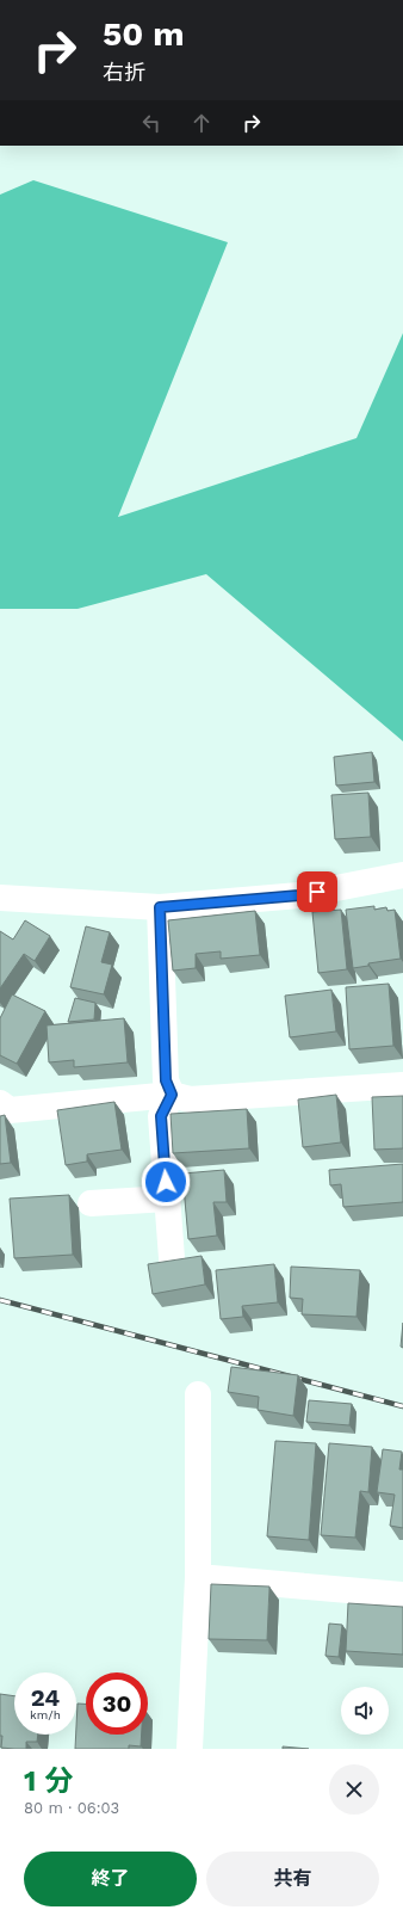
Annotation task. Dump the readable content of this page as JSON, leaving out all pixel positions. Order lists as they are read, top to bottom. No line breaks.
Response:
{"page":{"turn":["50 m","右折"],"speed":"24 km/h","limit":"30","heading":["1 分","80 m · 06:03"],"buttons":["終了","共有"]}}
